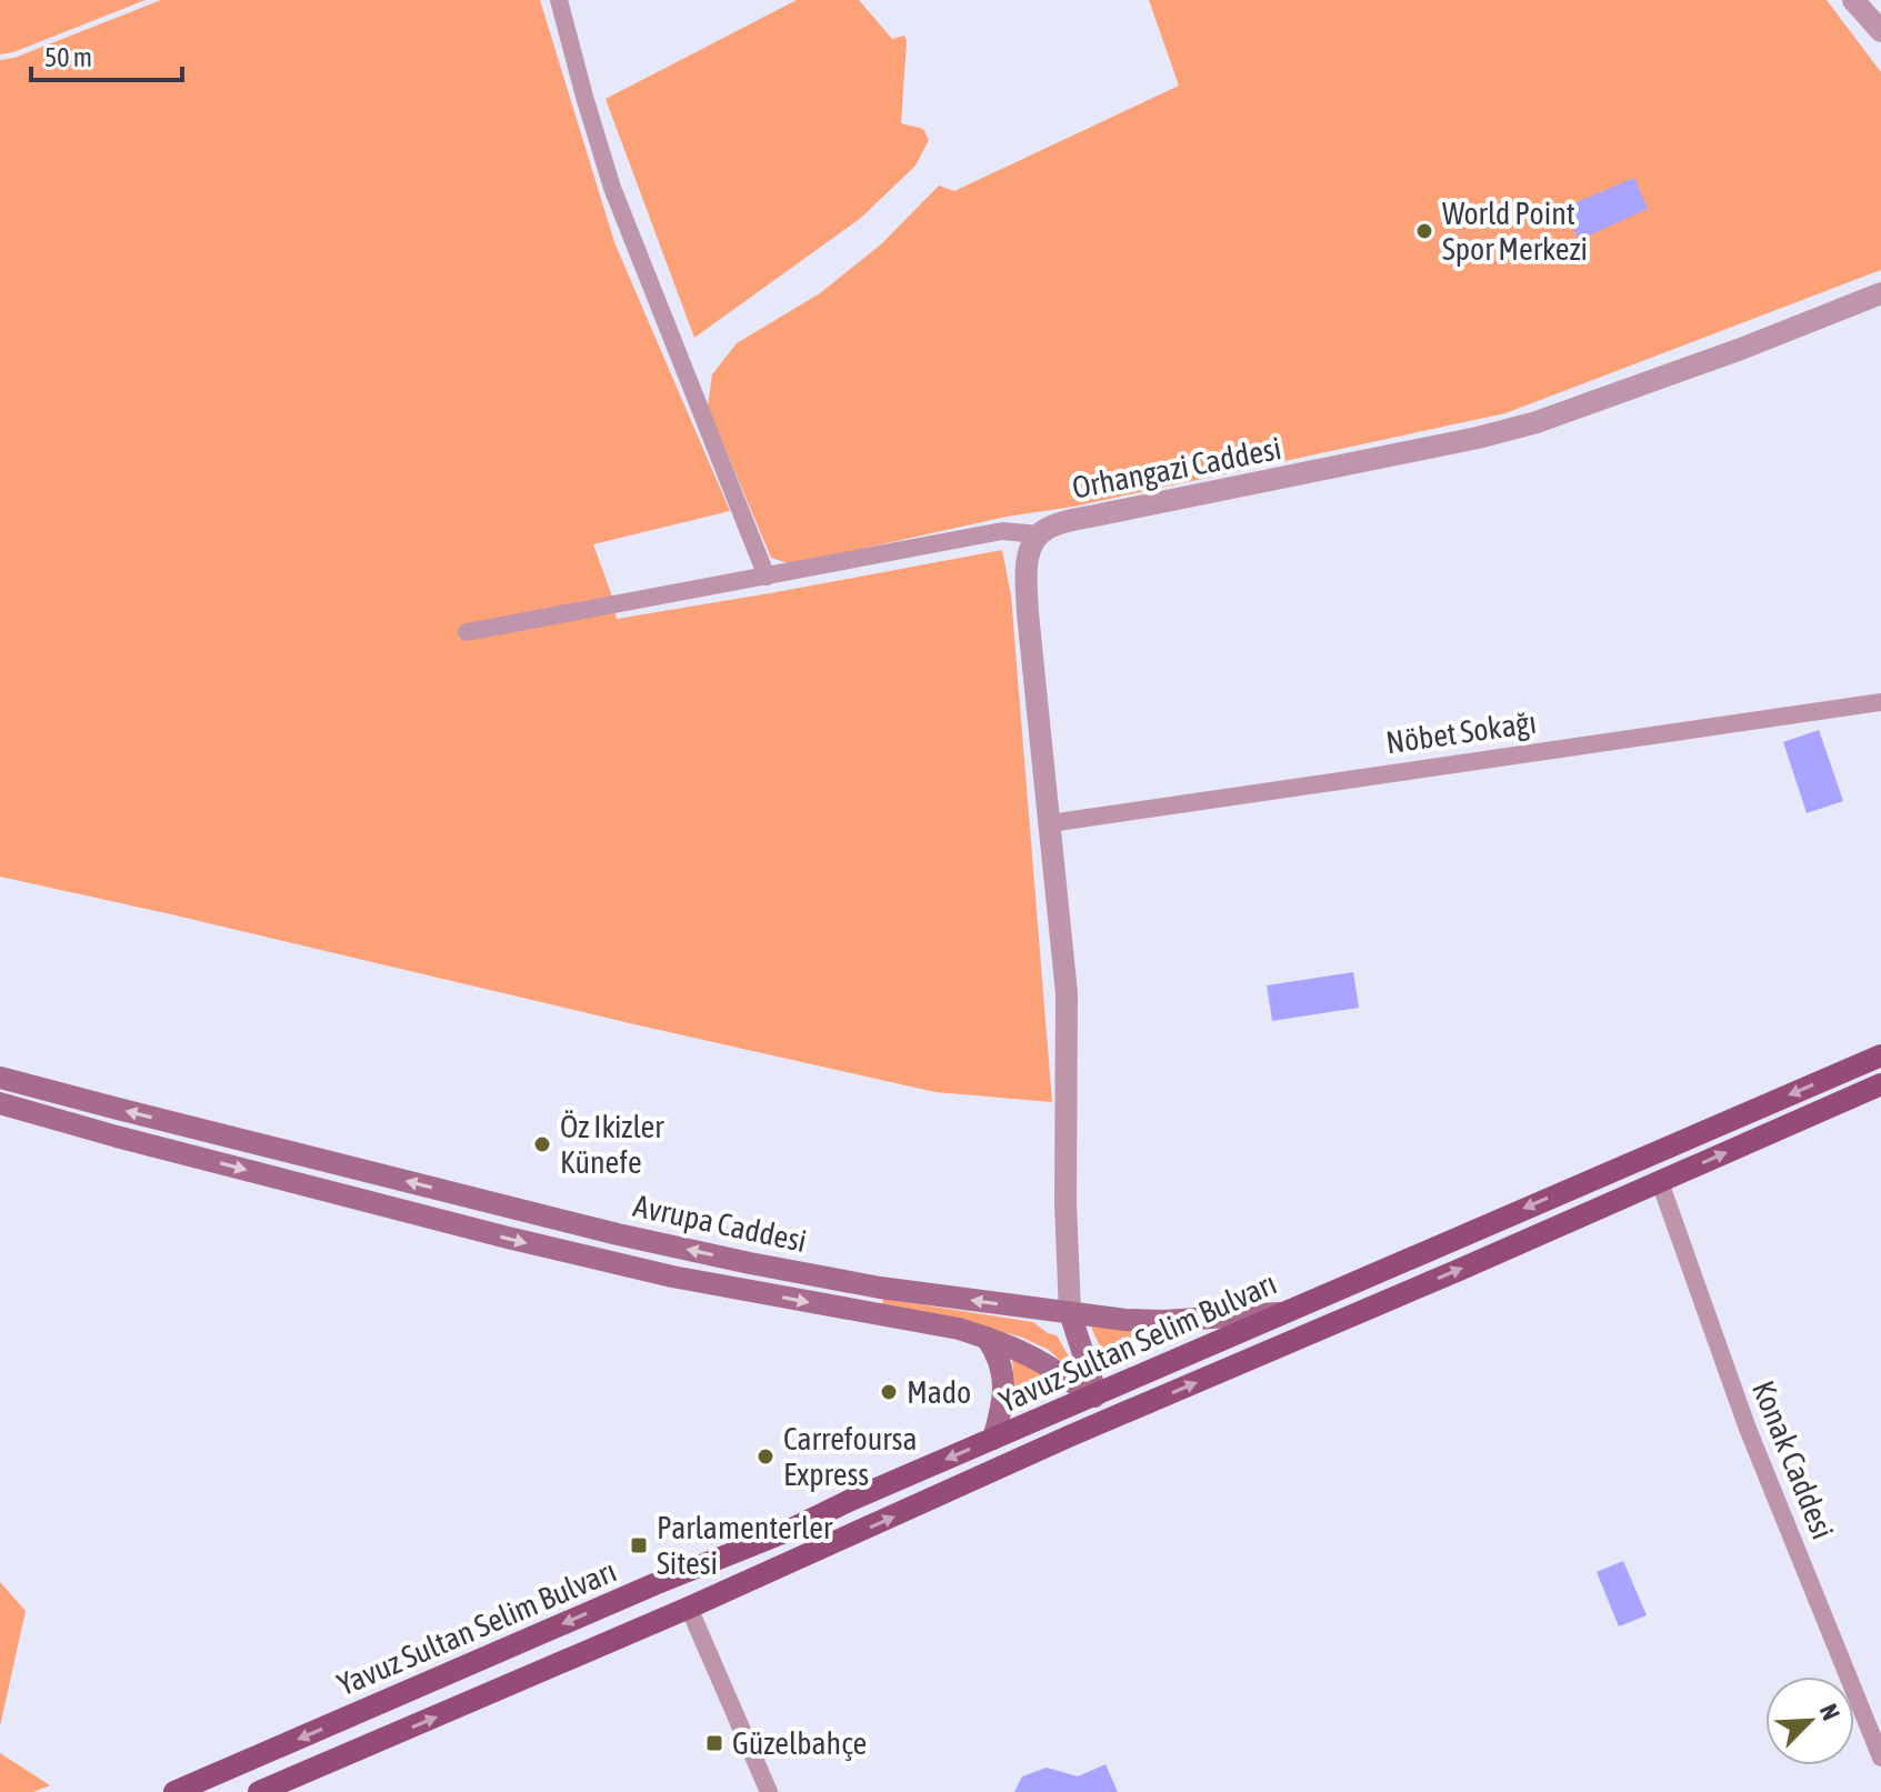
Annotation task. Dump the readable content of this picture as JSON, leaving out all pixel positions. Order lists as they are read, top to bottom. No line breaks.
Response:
{"streets":{"main road":["Avrupa Caddesi","Yavuz Sultan Selim Bulvarı"],"street":["Orhangazi Caddesi","Nöbet Sokağı","Konak Caddesi"]},"crossings":[["Avrupa Caddesi","Yavuz Sultan Selim Bulvarı"],["Yavuz Sultan Selim Bulvarı","Konak Caddesi"]],"places":{"other":["World Point Spor Merkezi","Öz Ikizler Künefe","Mado","Carrefoursa Express"],"transit":["Parlamenterler Sitesi","Güzelbahçe"]},"scale_bar":"50 m","north":"top right"}
